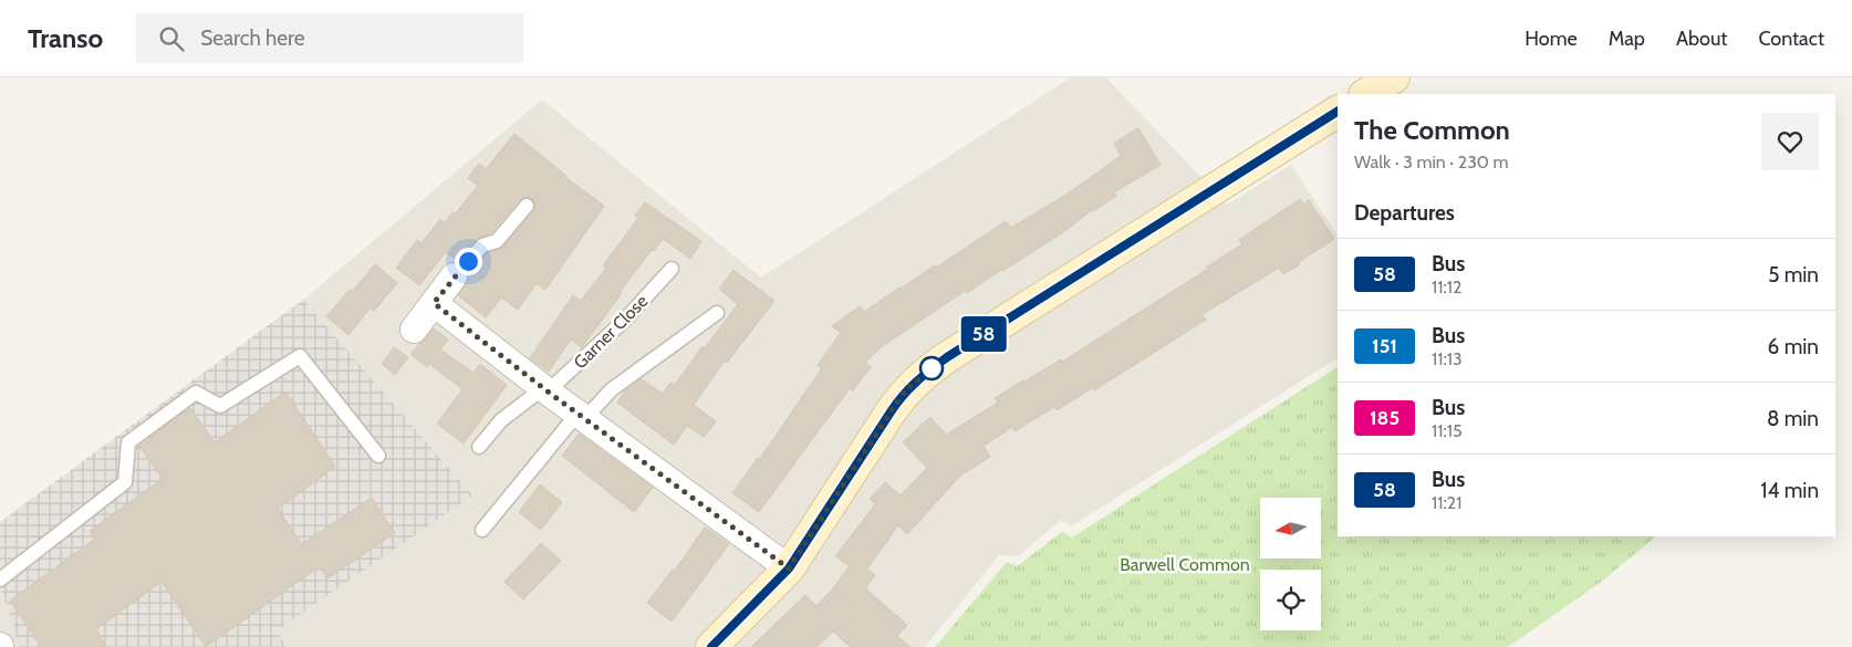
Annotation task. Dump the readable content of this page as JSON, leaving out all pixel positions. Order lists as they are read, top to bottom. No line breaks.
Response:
{"streets":{"lane":["Garner Close"]},"parks":["Barwell Common"],"lines":["bus line 58"],"north":"left","page":{"header":"Transo","search":"Search here","nav":["Home","Map","About","Contact"],"on_map":"58","heading":[["The Common","Walk · 3 min · 230 m"],"Departures"],"list":[{"mark":"58","name":"Bus","note":"11:12","value":"5 min"},{"mark":"151","name":"Bus","note":"11:13","value":"6 min"},{"mark":"185","name":"Bus","note":"11:15","value":"8 min"},{"mark":"58","name":"Bus","note":"11:21","value":"14 min"}]}}
